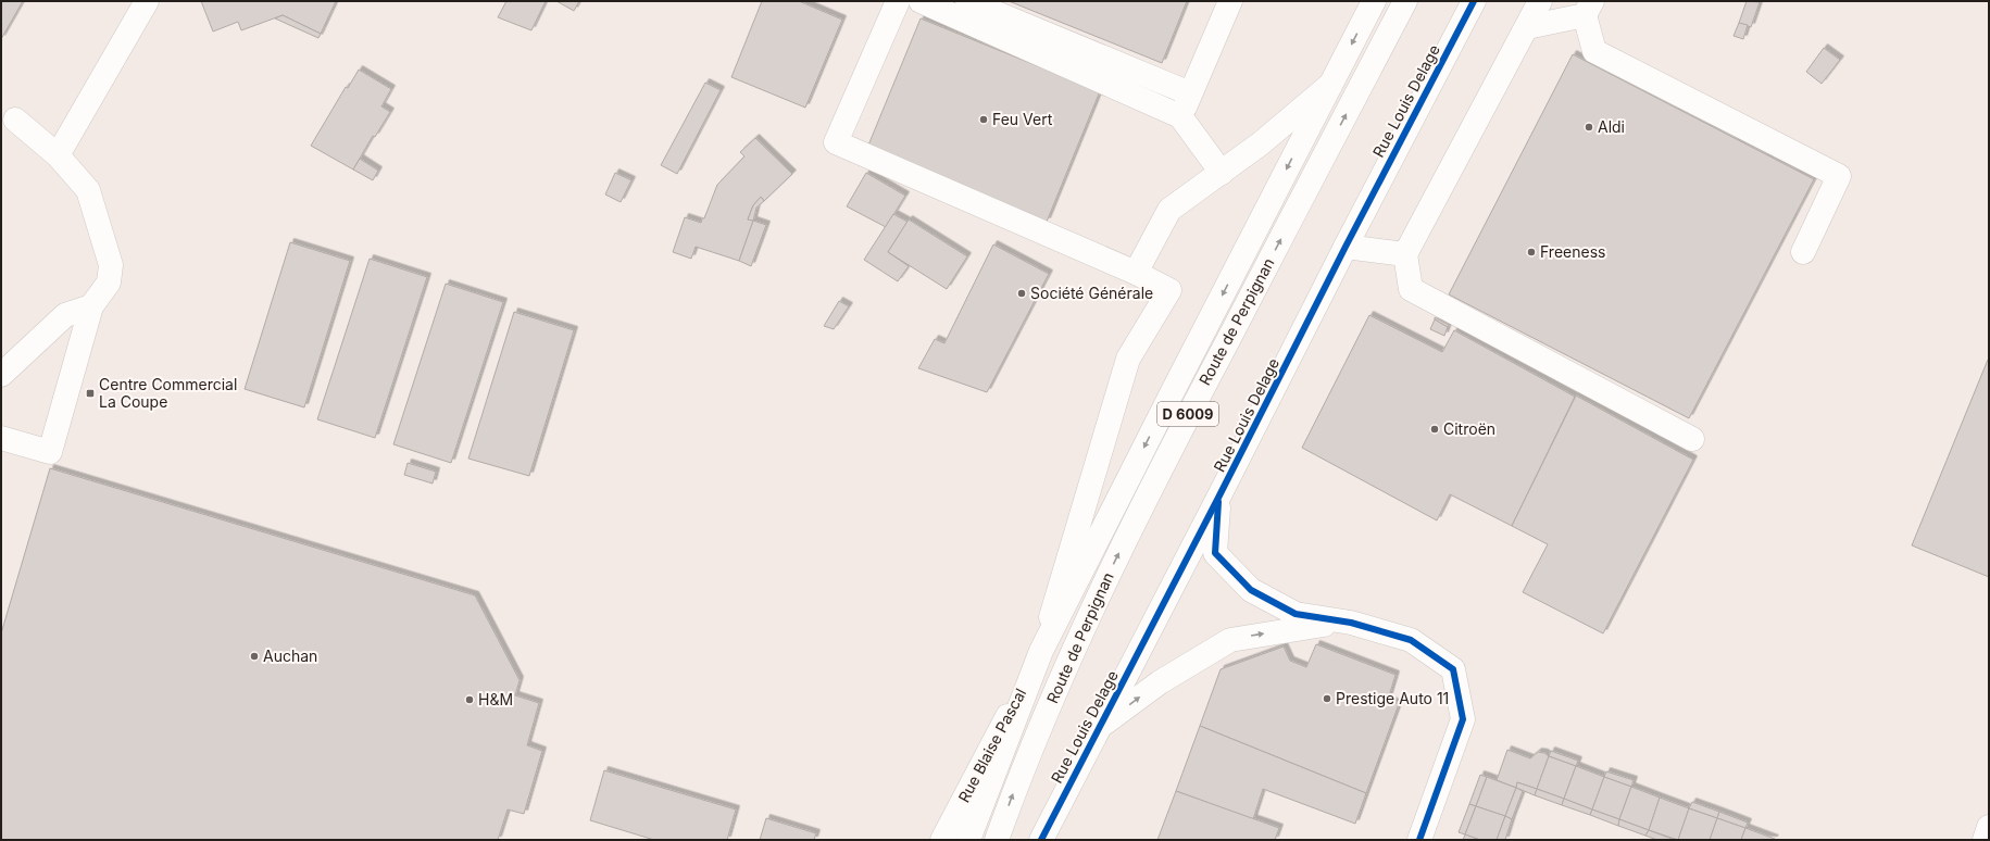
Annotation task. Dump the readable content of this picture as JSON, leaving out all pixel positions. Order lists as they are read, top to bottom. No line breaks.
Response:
{"streets":{"main road":["Rue Louis Delage","Route de Perpignan","D 6009","Rue Blaise Pascal"]},"crossings":[["Route de Perpignan","Rue Blaise Pascal"]],"places":{"other":["Feu Vert","Aldi","Freeness","Société Générale","Citroën","Auchan","Prestige Auto 11","H&M"],"transit":["Centre Commercial La Coupe"]}}
